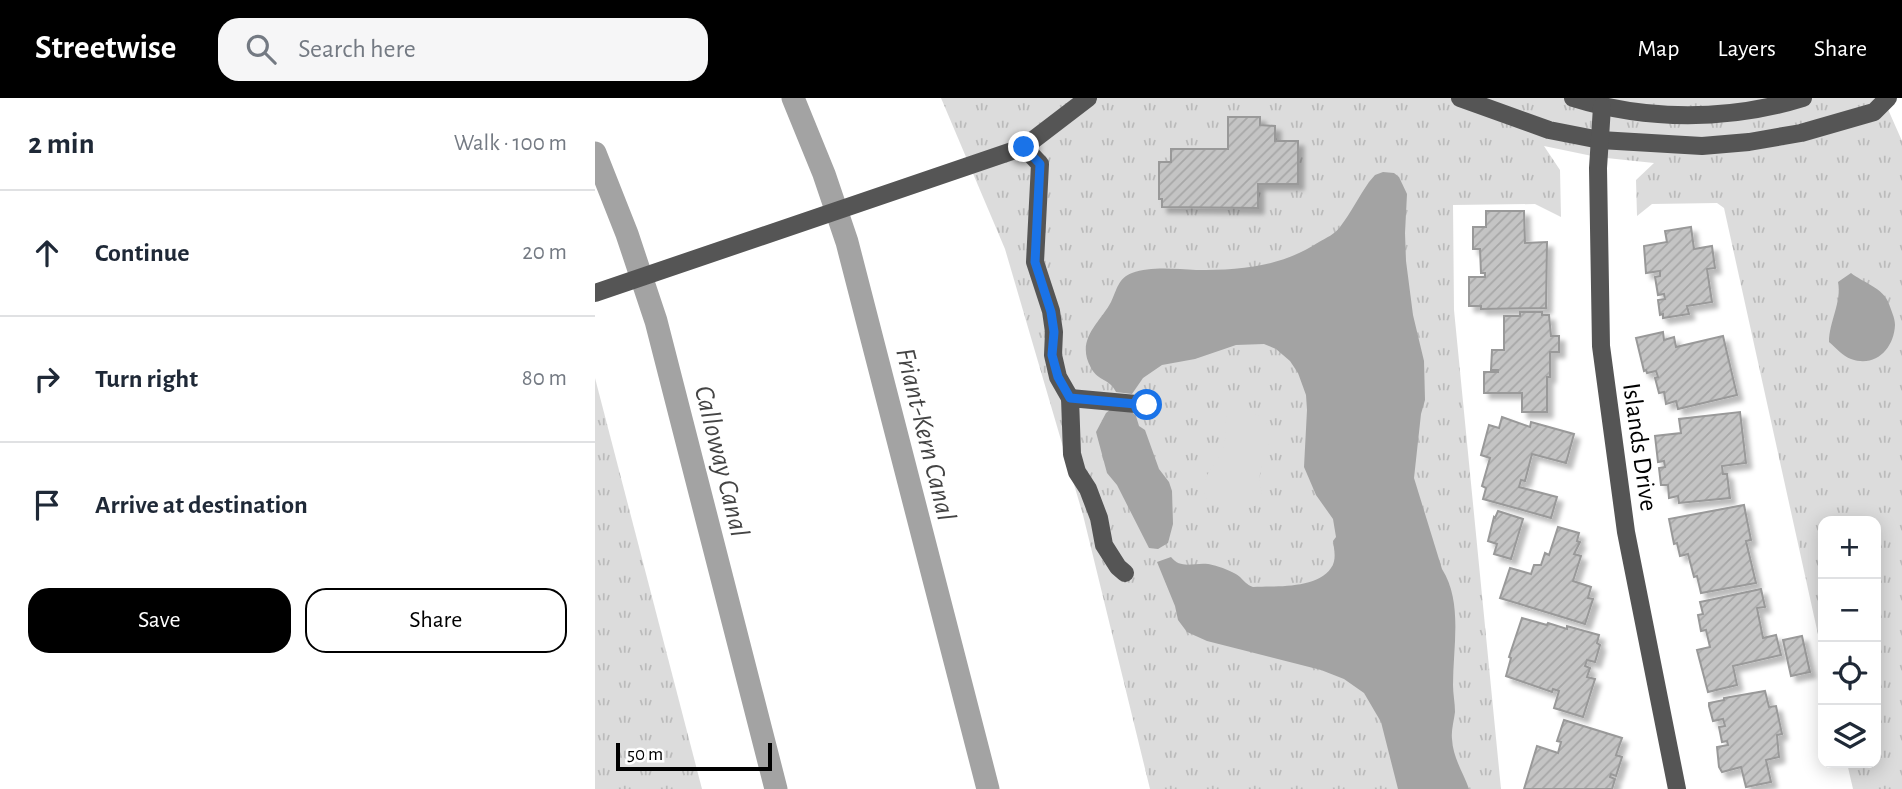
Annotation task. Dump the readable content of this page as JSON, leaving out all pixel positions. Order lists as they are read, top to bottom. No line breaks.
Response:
{"streets":{"street":["Islands Drive"]},"water":["Friant-Kern Canal","Calloway Canal"],"scale_bar":"50 m","page":{"header":"Streetwise","search":"Search here","nav":["Map","Layers","Share"],"heading":["2 min","Walk · 100 m"],"list":[["Continue","20 m"],["Turn right","80 m"],"Arrive at destination"],"map_buttons":["+","−"],"buttons":["Save","Share"],"scale":"50 m"}}
